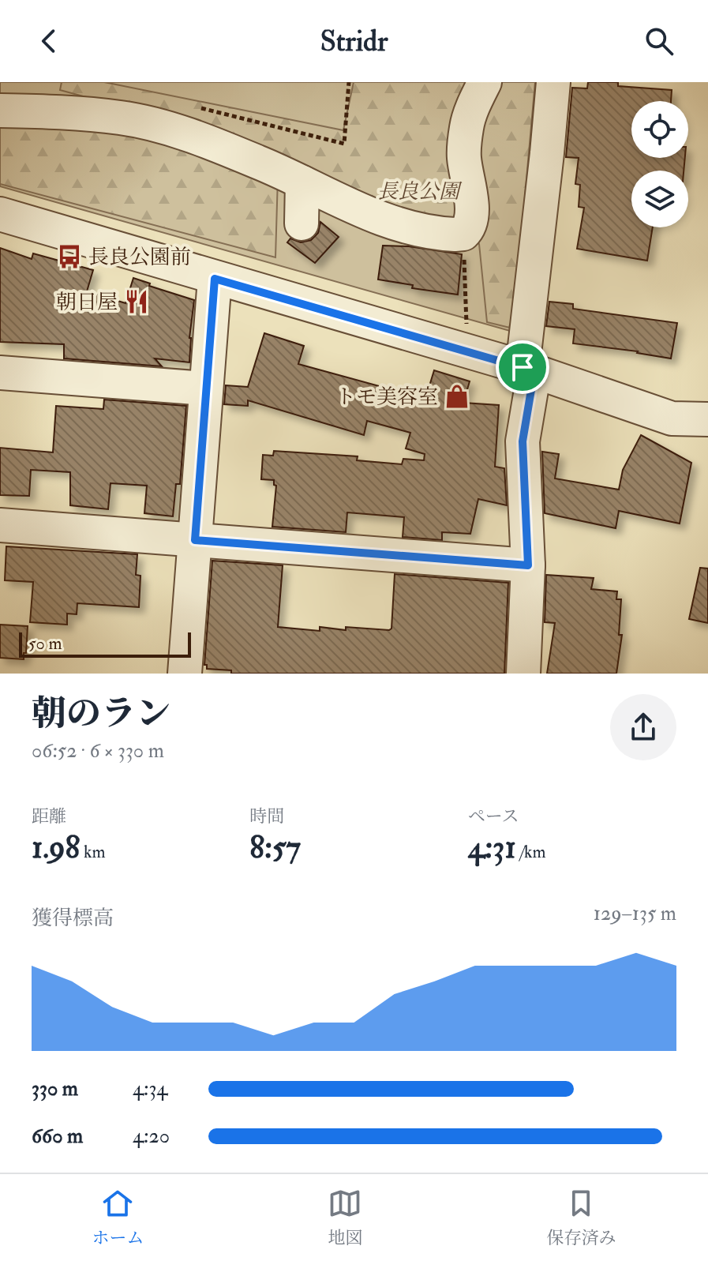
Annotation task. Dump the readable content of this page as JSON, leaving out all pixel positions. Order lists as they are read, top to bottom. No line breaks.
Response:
{"parks":["長良公園"],"places":{"bus stop":["長良公園前"],"restaurant":["朝日屋"],"shop":["トモ美容室"]},"scale_bar":"50 m","page":{"header":"Stridr","scale":"50 m","heading":["朝のラン","06:52 · 6 × 330 m"],"stats":[["距離","1.98 km"],["時間","8:57"],["ペース","4:31 /km"]],"chart":["獲得標高","129–135 m"],"list":[{"name":"330 m","note":"4:34"},{"name":"660 m","note":"4:20"}],"tabs":["ホーム","地図","保存済み"]}}
